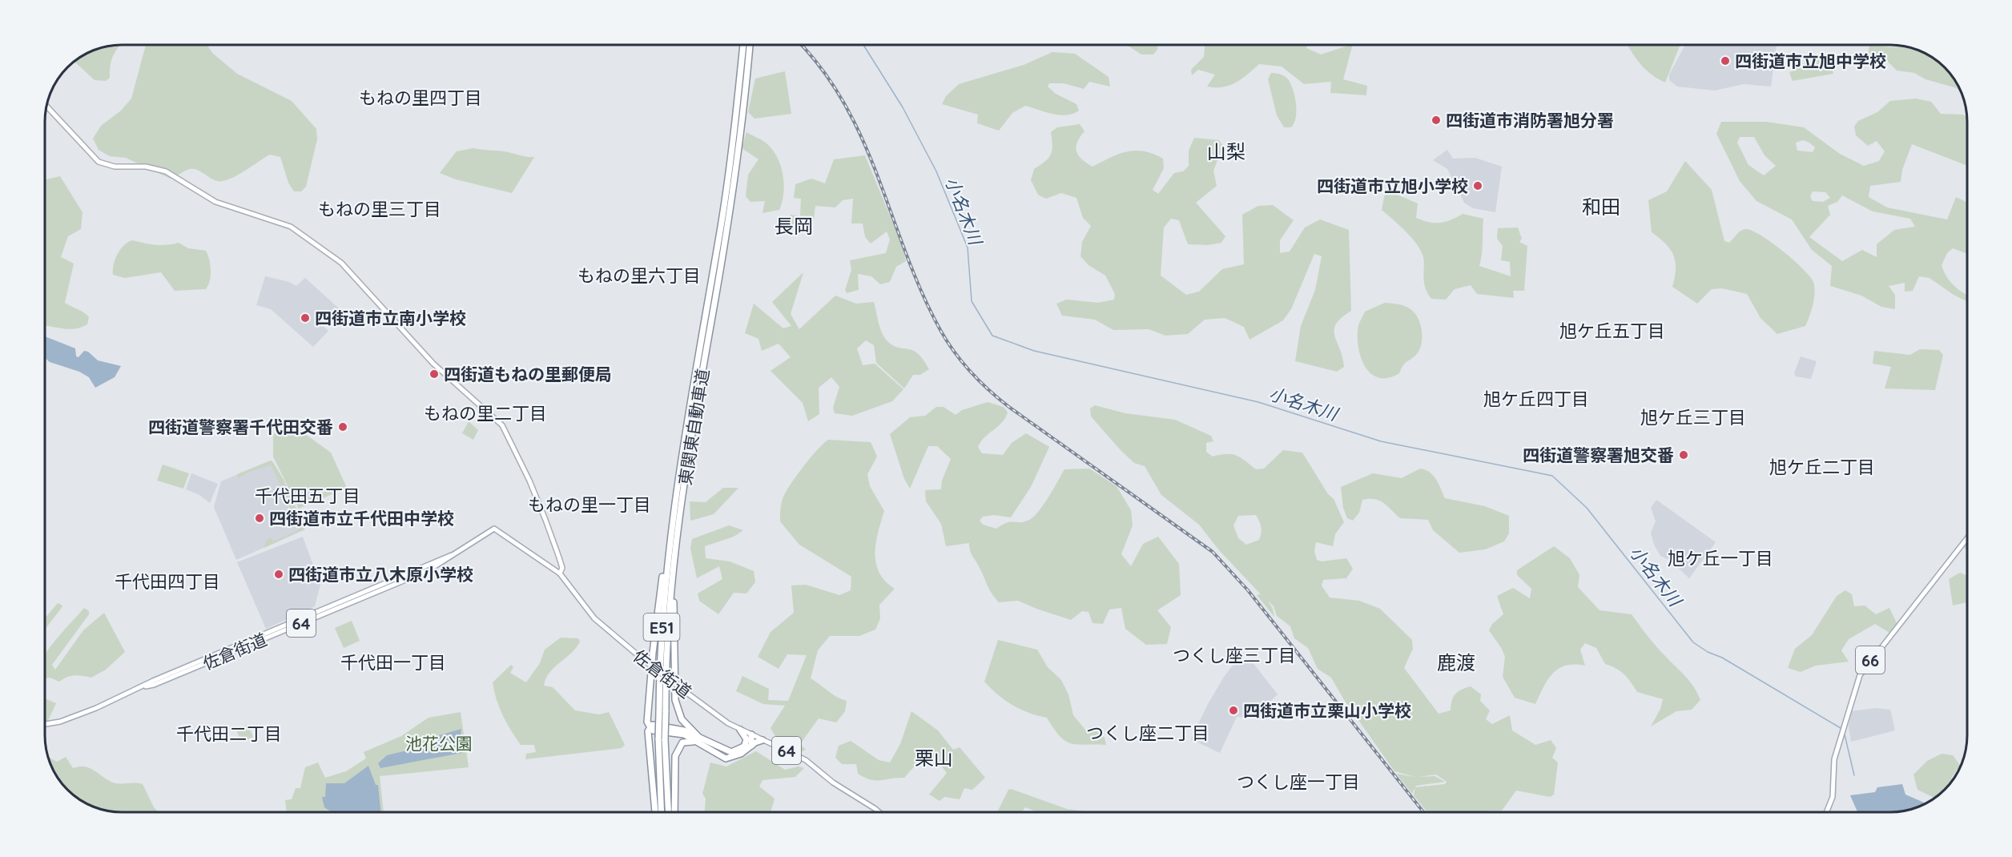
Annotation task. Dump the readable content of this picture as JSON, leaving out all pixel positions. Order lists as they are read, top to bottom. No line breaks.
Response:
{"streets":{"highway":["東関東自動車道","E51"],"main road":["64","佐倉街道","66"]},"districts":["もねの里四丁目","山梨","和田","もねの里三丁目","長岡","もねの里六丁目","旭ケ丘五丁目","旭ケ丘四丁目","もねの里二丁目","旭ケ丘三丁目","旭ケ丘二丁目","千代田五丁目","もねの里一丁目","旭ケ丘一丁目","千代田四丁目","つくし座三丁目","千代田一丁目","鹿渡","つくし座二丁目","千代田二丁目","栗山","つくし座一丁目"],"water":["小名木川"],"parks":["池花公園"],"places":["四街道市立旭中学校","四街道市消防署旭分署","四街道市立旭小学校","四街道市立南小学校","四街道もねの里郵便局","四街道警察署千代田交番","四街道警察署旭交番","四街道市立千代田中学校","四街道市立八木原小学校","四街道市立栗山小学校"]}
